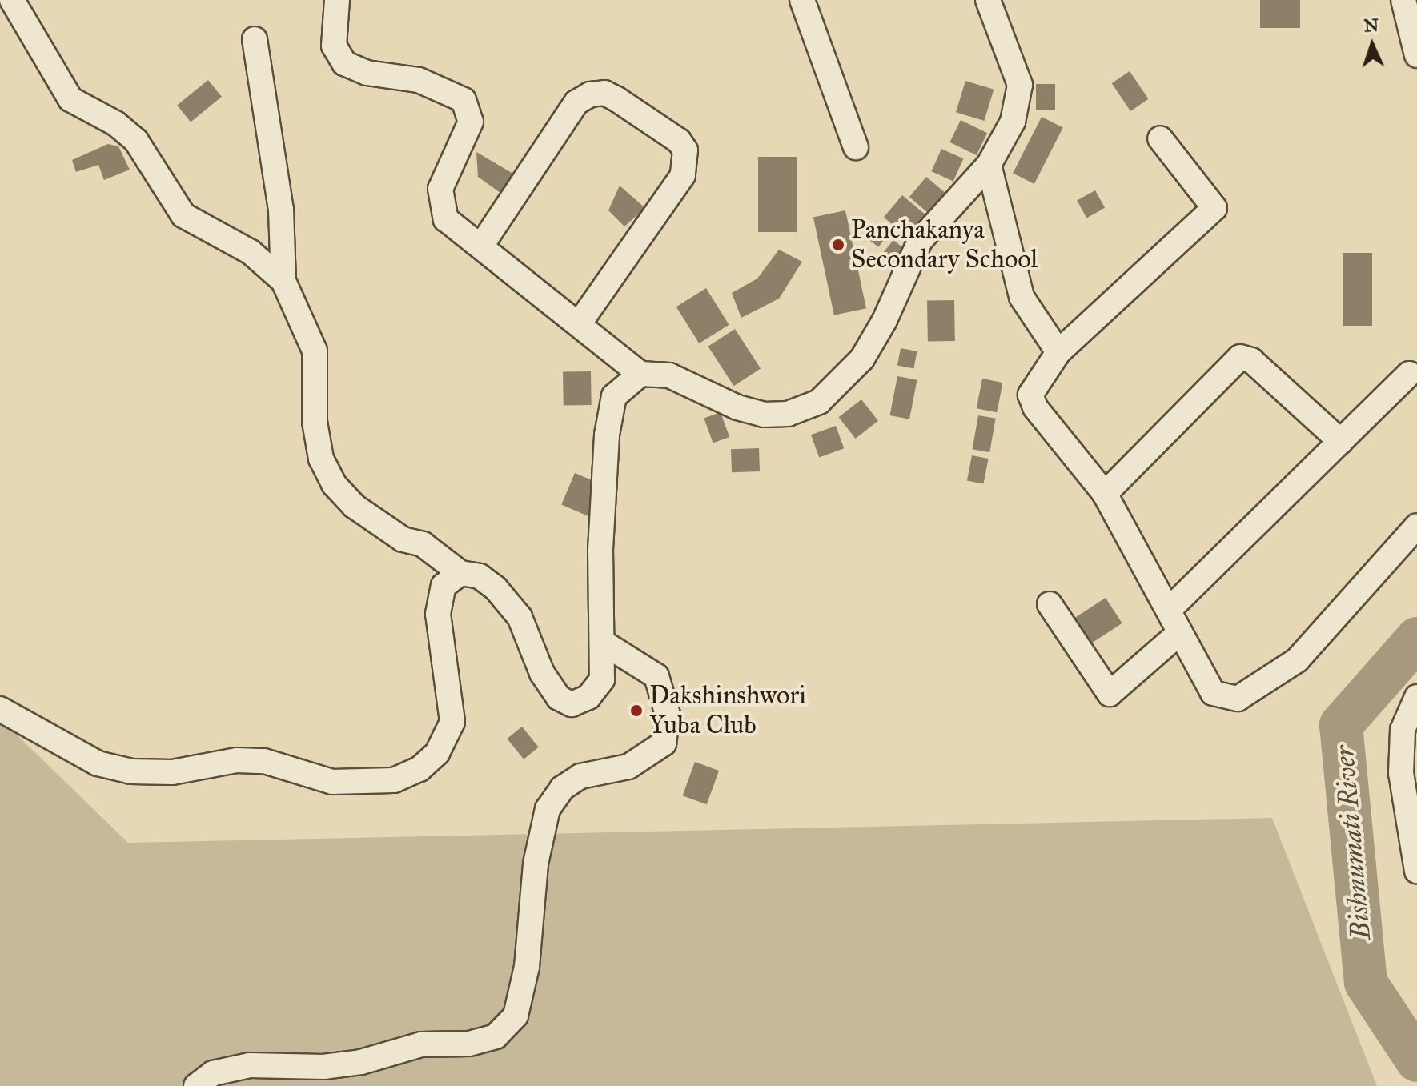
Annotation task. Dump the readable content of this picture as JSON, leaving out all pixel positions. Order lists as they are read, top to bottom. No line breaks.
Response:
{"water":["Bishnumati River"],"places":["Panchakanya Secondary School","Dakshinshwori Yuba Club"],"north":"top"}
